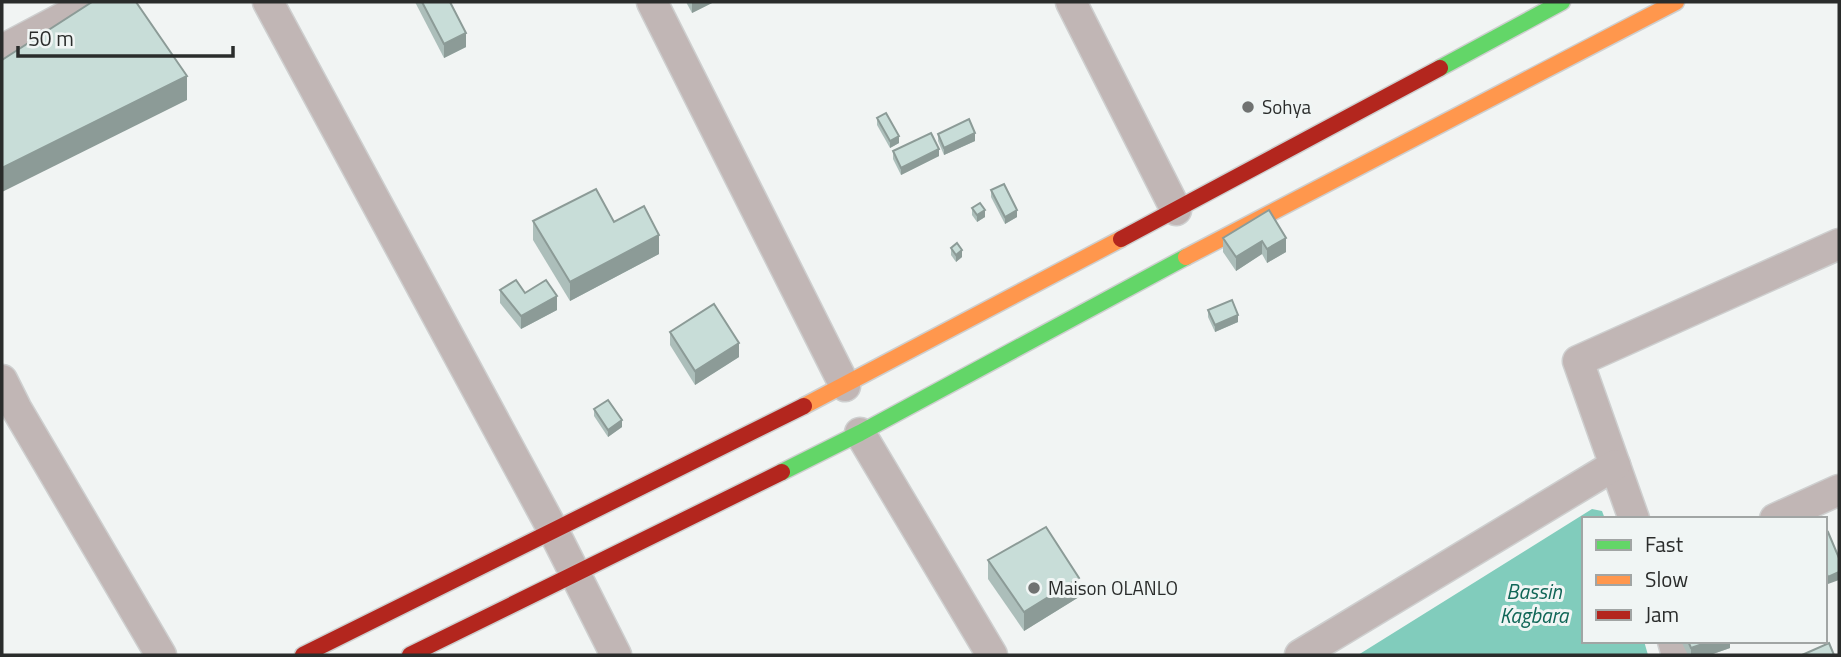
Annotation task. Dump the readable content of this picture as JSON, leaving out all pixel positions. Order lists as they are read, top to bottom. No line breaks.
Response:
{"water":["Bassin Kagbara"],"places":["Sohya","Maison OLANLO"],"legend":["Fast","Slow","Jam"],"scale_bar":"50 m"}
